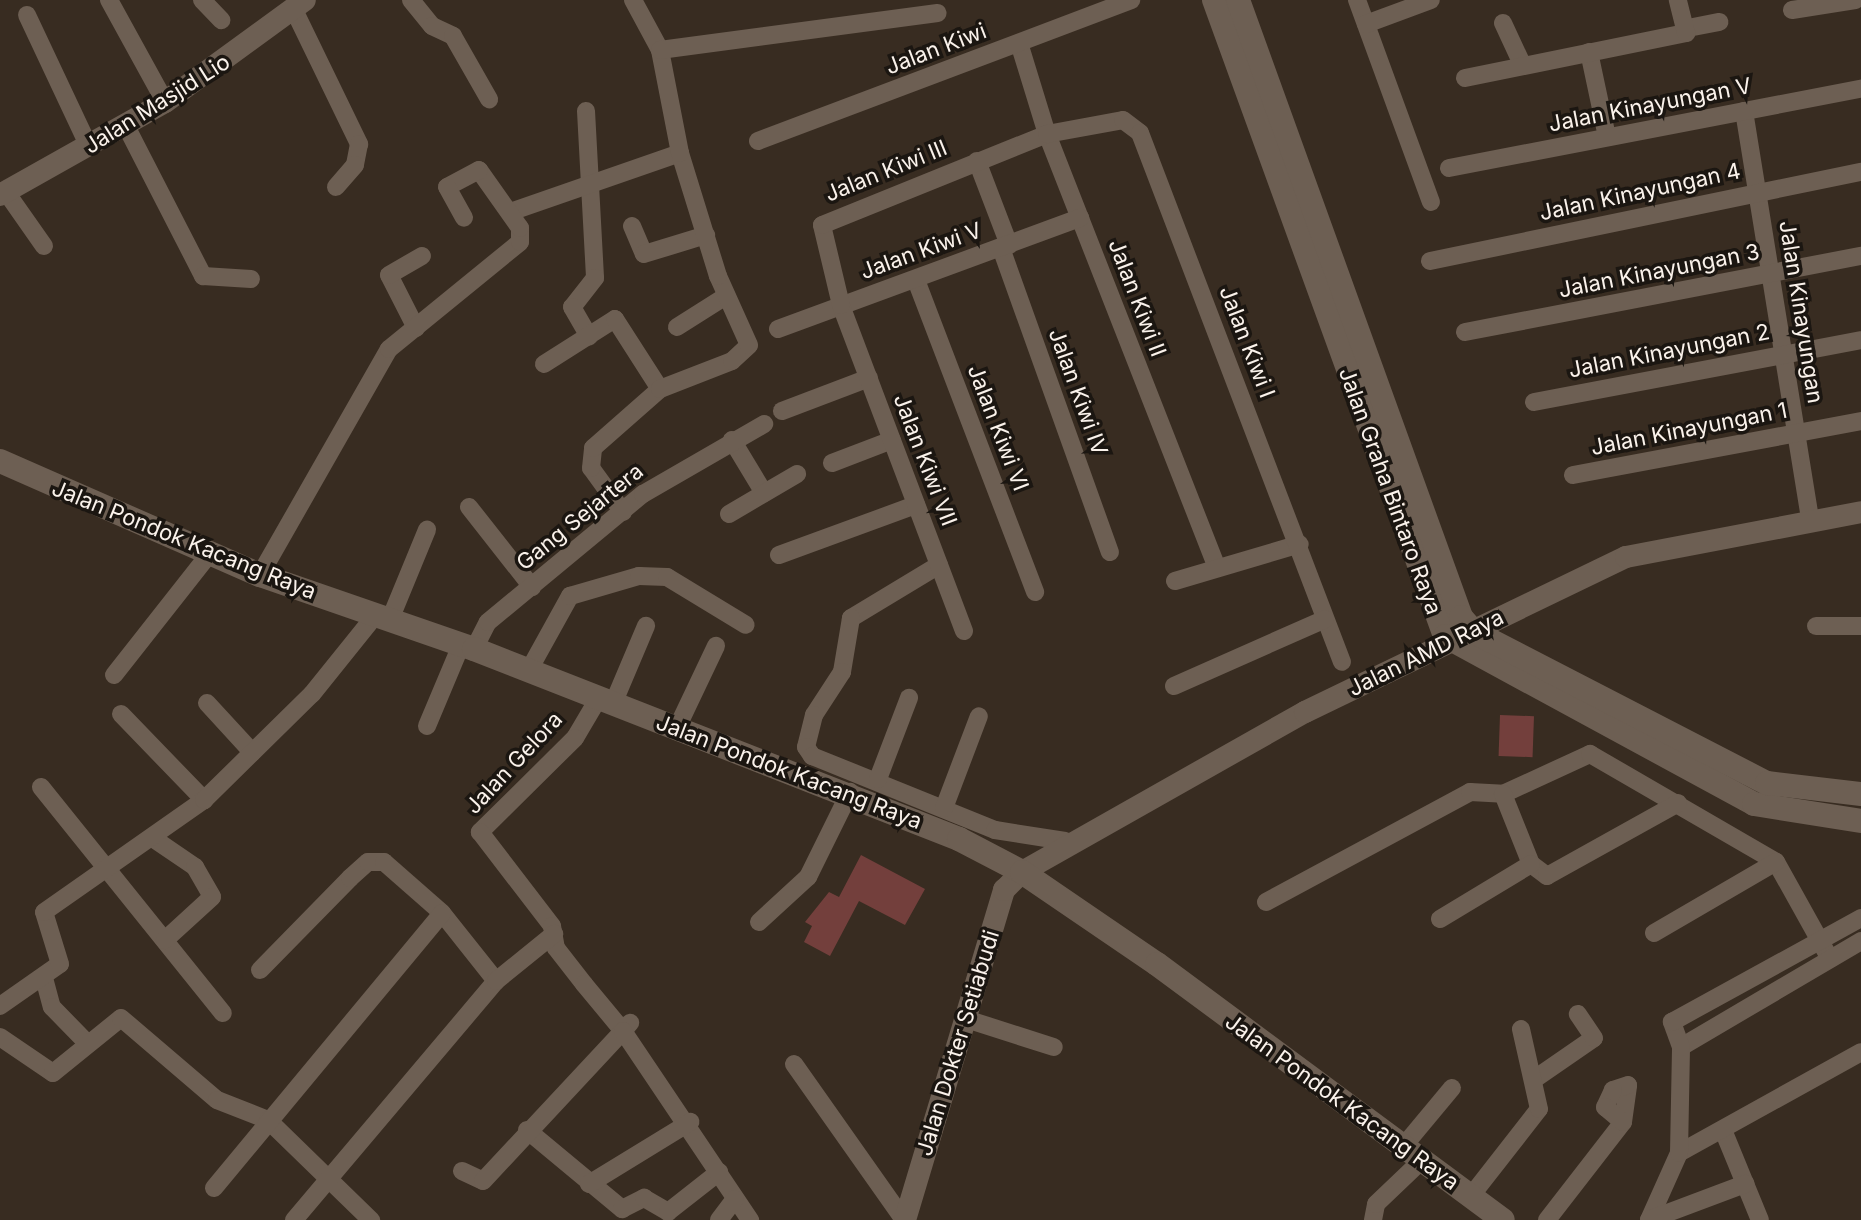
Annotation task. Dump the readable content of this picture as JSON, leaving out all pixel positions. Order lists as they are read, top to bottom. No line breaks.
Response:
{"streets":{"main road":["Jalan Graha Bintaro Raya","Jalan Pondok Kacang Raya"],"street":["Jalan Kiwi","Jalan Masjid Lio","Jalan Kinayungan V","Jalan Kiwi III","Jalan Kinayungan 4","Jalan Kiwi V","Jalan Kinayungan 3","Jalan Kiwi II","Jalan Kinayungan","Jalan Kiwi I","Jalan Kinayungan 2","Jalan Kiwi IV","Jalan Kiwi VI","Jalan Kinayungan 1","Jalan Kiwi VII","Gang Sejartera","Jalan AMD Raya","Jalan Gelora","Jalan Dokter Setiabudi"]},"crossings":[["Jalan Kiwi","Jalan Kiwi II"],["Jalan Kinayungan V","Jalan Kinayungan"],["Jalan Kiwi III","Jalan Kiwi V"],["Jalan Kiwi III","Jalan Kiwi II"],["Jalan Kiwi III","Jalan Kiwi I"],["Jalan Kiwi III","Jalan Kiwi IV"],["Jalan Kiwi III","Jalan Kiwi VII"],["Jalan Kinayungan 4","Jalan Kinayungan"],["Jalan Kiwi V","Jalan Kiwi II"],["Jalan Kiwi V","Jalan Kiwi IV"],["Jalan Kiwi V","Jalan Kiwi VI"],["Jalan Kiwi V","Jalan Kiwi VII"],["Jalan Kinayungan 3","Jalan Kinayungan"],["Jalan Kiwi II","Jalan Kiwi I"],["Jalan Kinayungan","Jalan Kinayungan 2"],["Jalan Kinayungan","Jalan Kinayungan 1"],["Jalan Kinayungan","Jalan AMD Raya"],["Jalan Graha Bintaro Raya","Jalan AMD Raya"],["Gang Sejartera","Jalan Pondok Kacang Raya"],["Jalan Pondok Kacang Raya","Jalan AMD Raya"],["Jalan Pondok Kacang Raya","Jalan Gelora"],["Jalan Pondok Kacang Raya","Jalan Dokter Setiabudi"],["Jalan AMD Raya","Jalan Dokter Setiabudi"]]}
